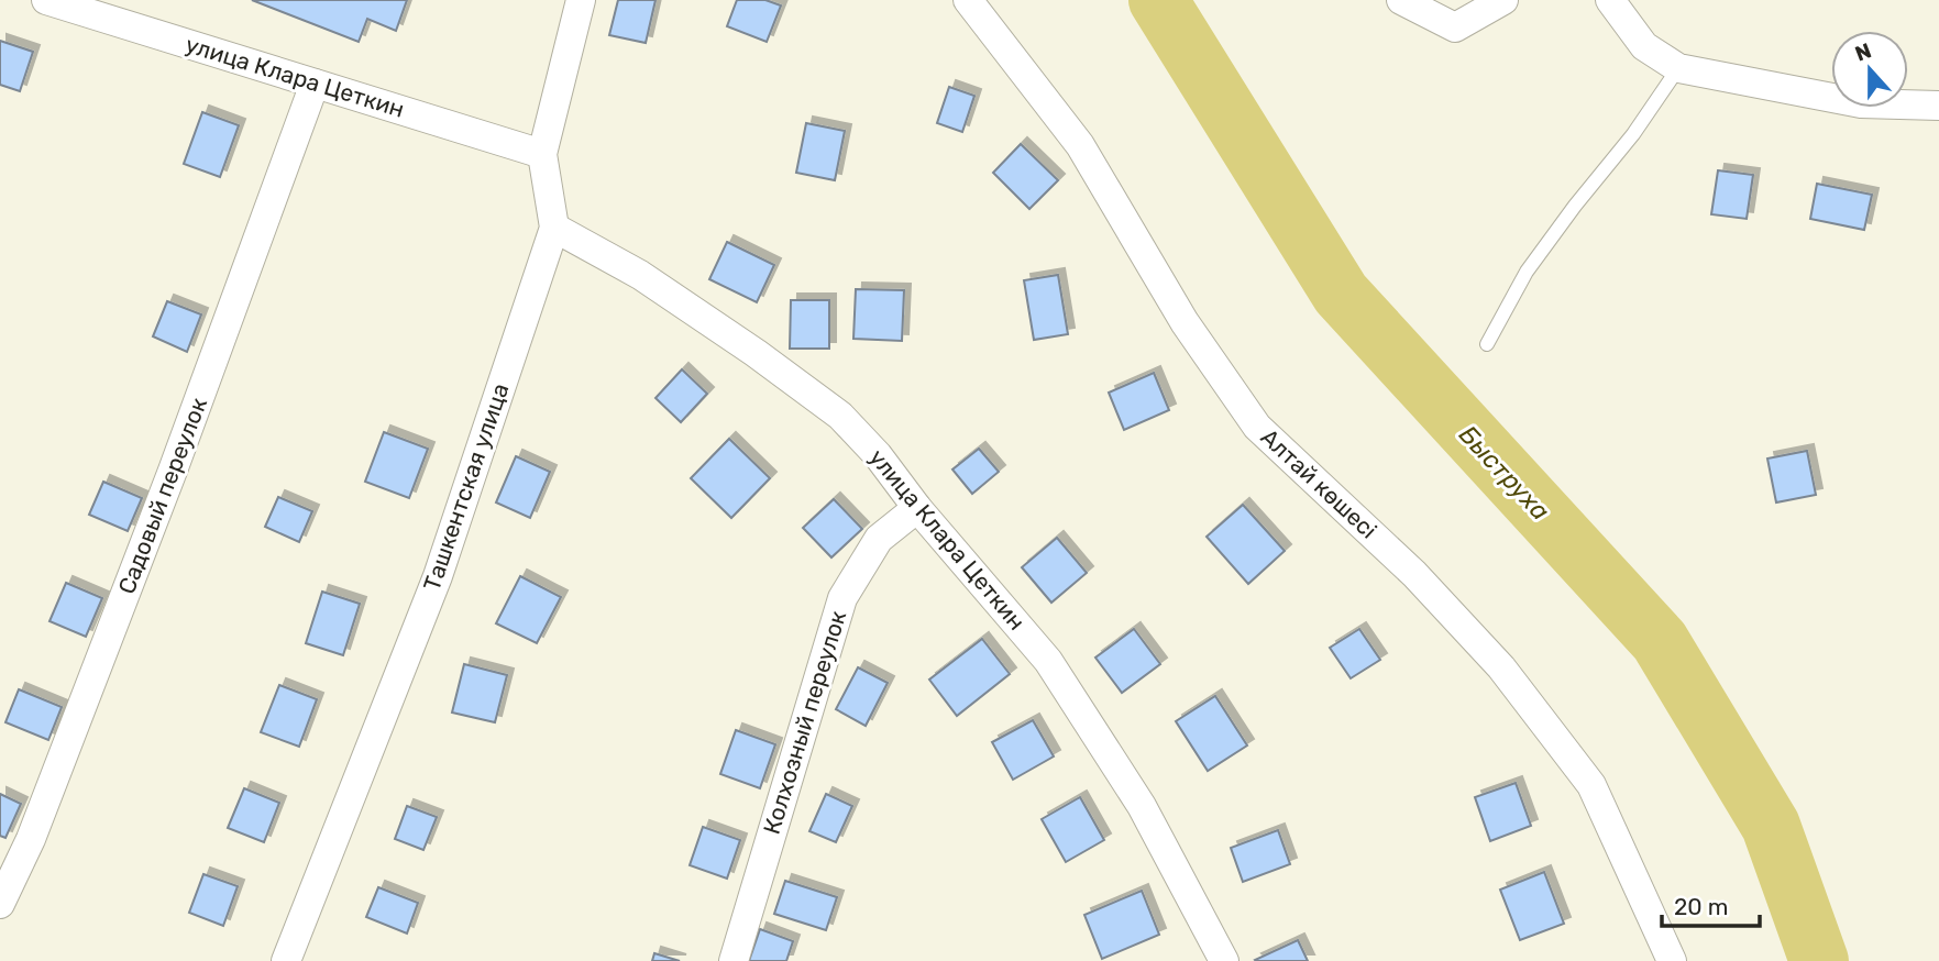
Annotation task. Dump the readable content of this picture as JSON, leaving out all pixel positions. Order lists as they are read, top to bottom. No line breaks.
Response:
{"streets":{"street":["улица Клара Цеткин","Алтай көшесі","Ташкентская улица","Садовый переулок","Колхозный переулок"]},"crossings":[["улица Клара Цеткин","Ташкентская улица"],["улица Клара Цеткин","Садовый переулок"],["улица Клара Цеткин","Колхозный переулок"]],"water":["Быструха"],"scale_bar":"20 m","north":"top"}
